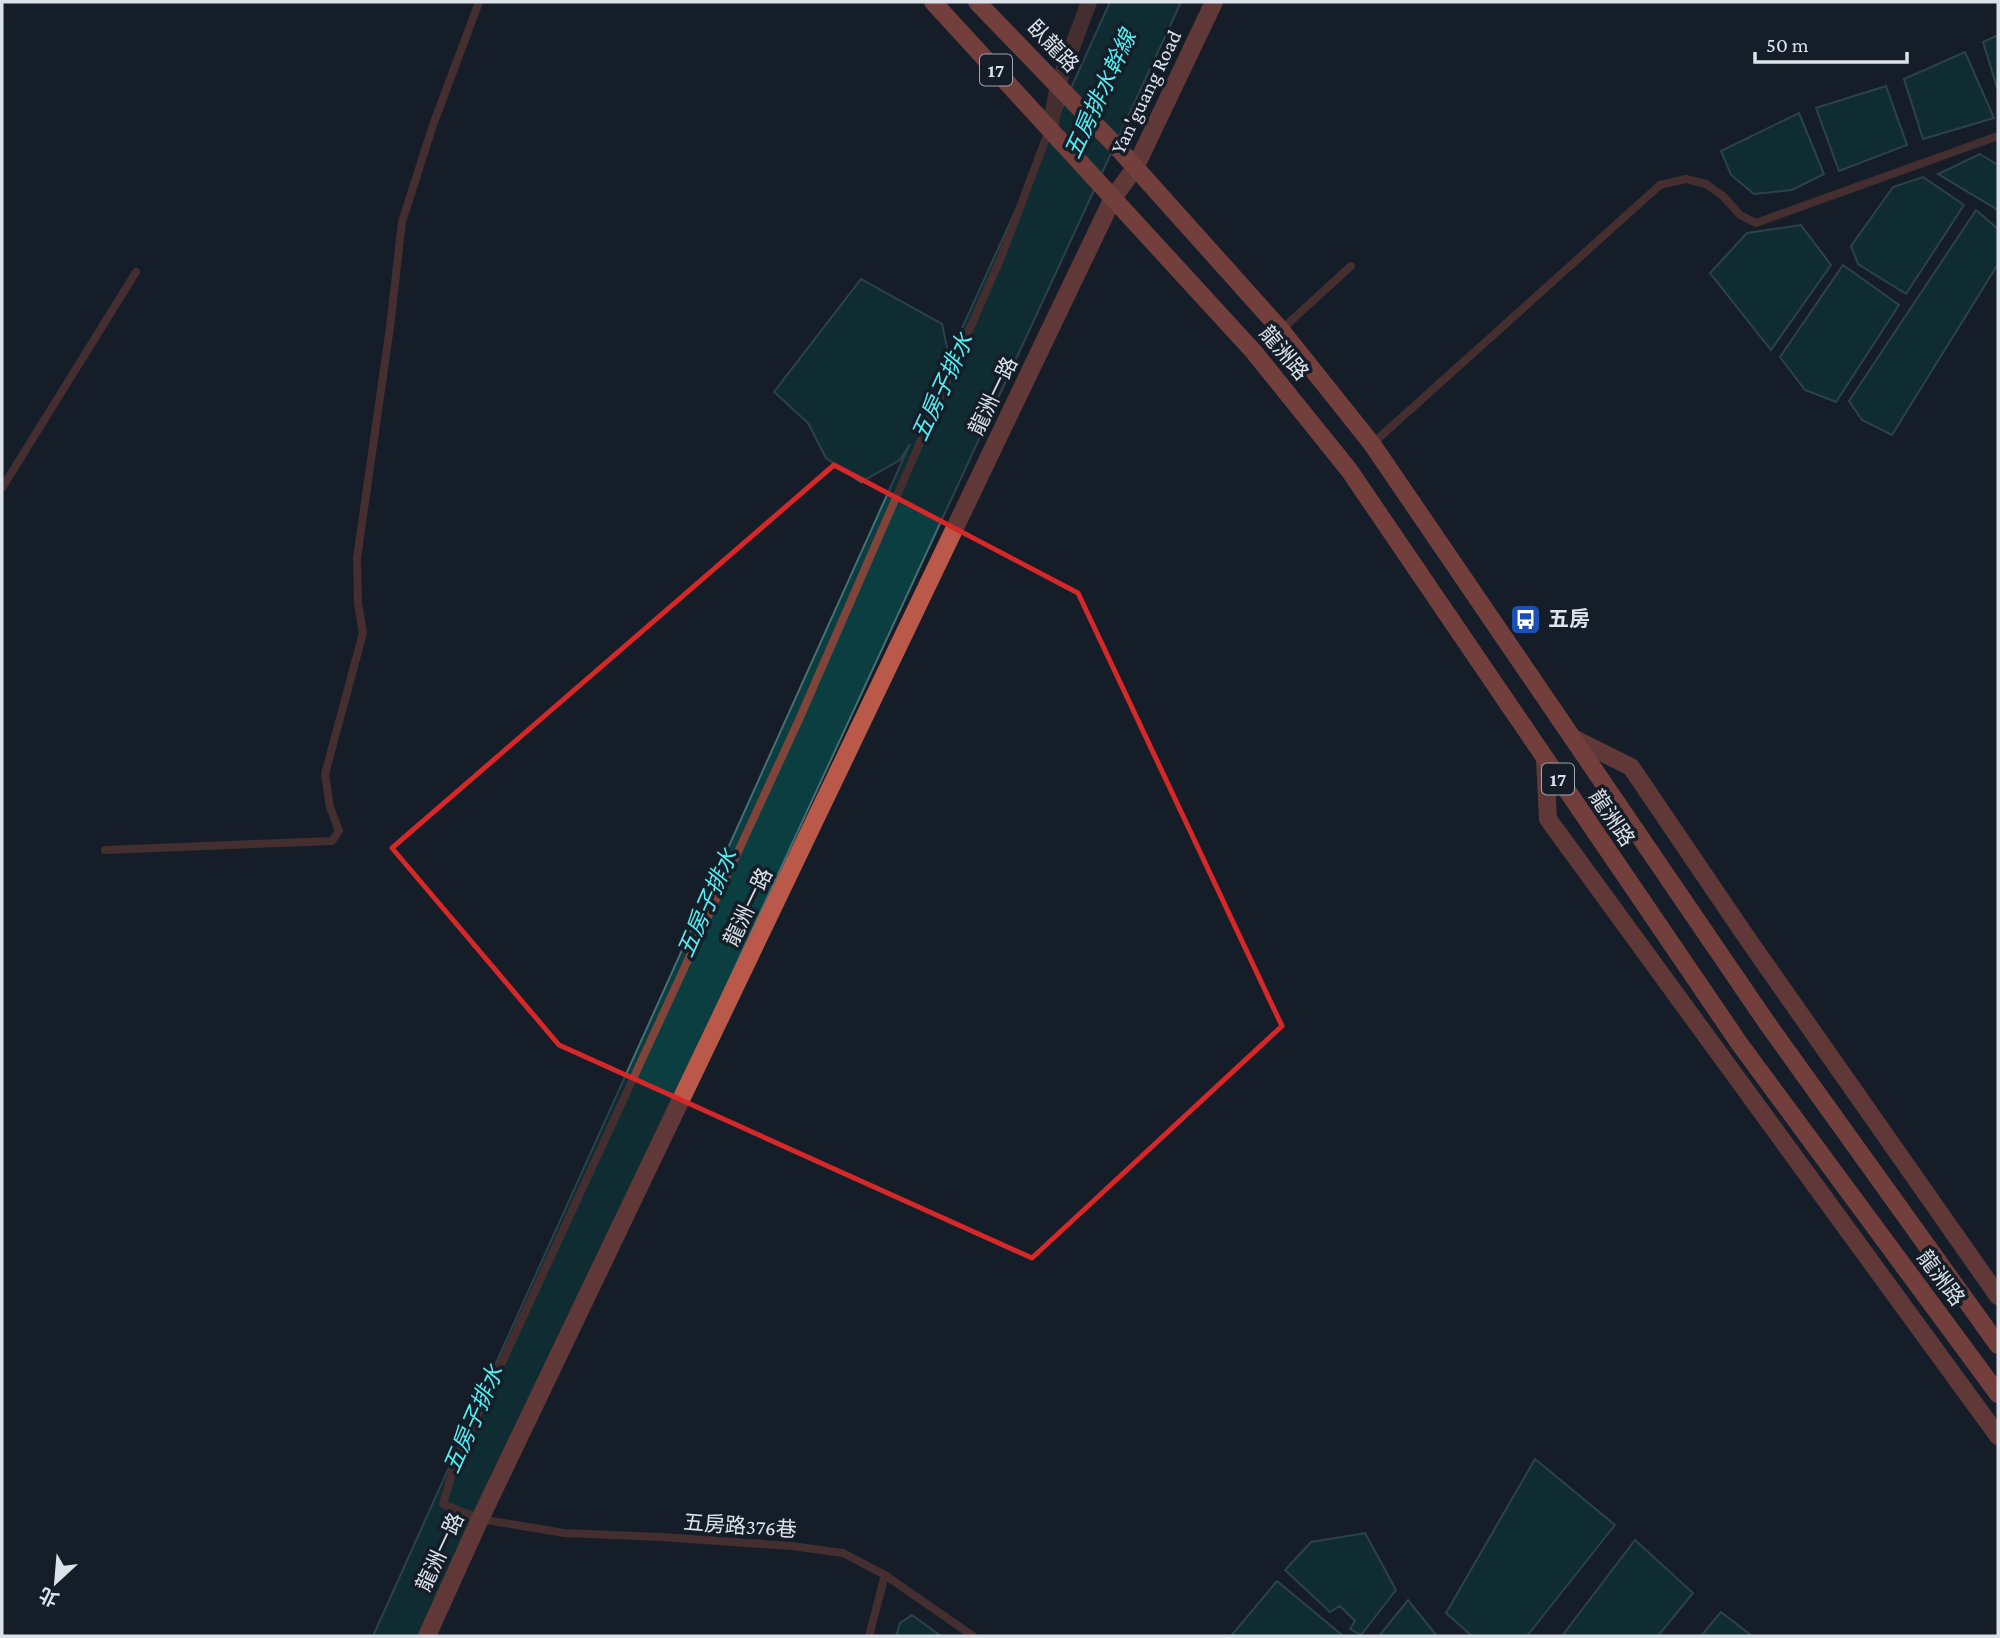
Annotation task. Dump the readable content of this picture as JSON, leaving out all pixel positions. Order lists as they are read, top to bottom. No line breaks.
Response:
{"streets":{"main road":["臥龍路","17","龍洲路"],"street":["Yan'guang Road","龍洲一路"],"lane":["五房路376巷"]},"crossings":[["臥龍路","龍洲路"],["17","龍洲路"],["17","五房路376巷"],["Yan'guang Road","龍洲路"],["Yan'guang Road","龍洲一路"],["龍洲路","龍洲一路"],["龍洲路","五房路376巷"],["龍洲一路","五房路376巷"]],"water":["五房排水幹線","五房子排水"],"places":{"bus stop":["五房"]},"scale_bar":"50 m","north":"bottom left"}
